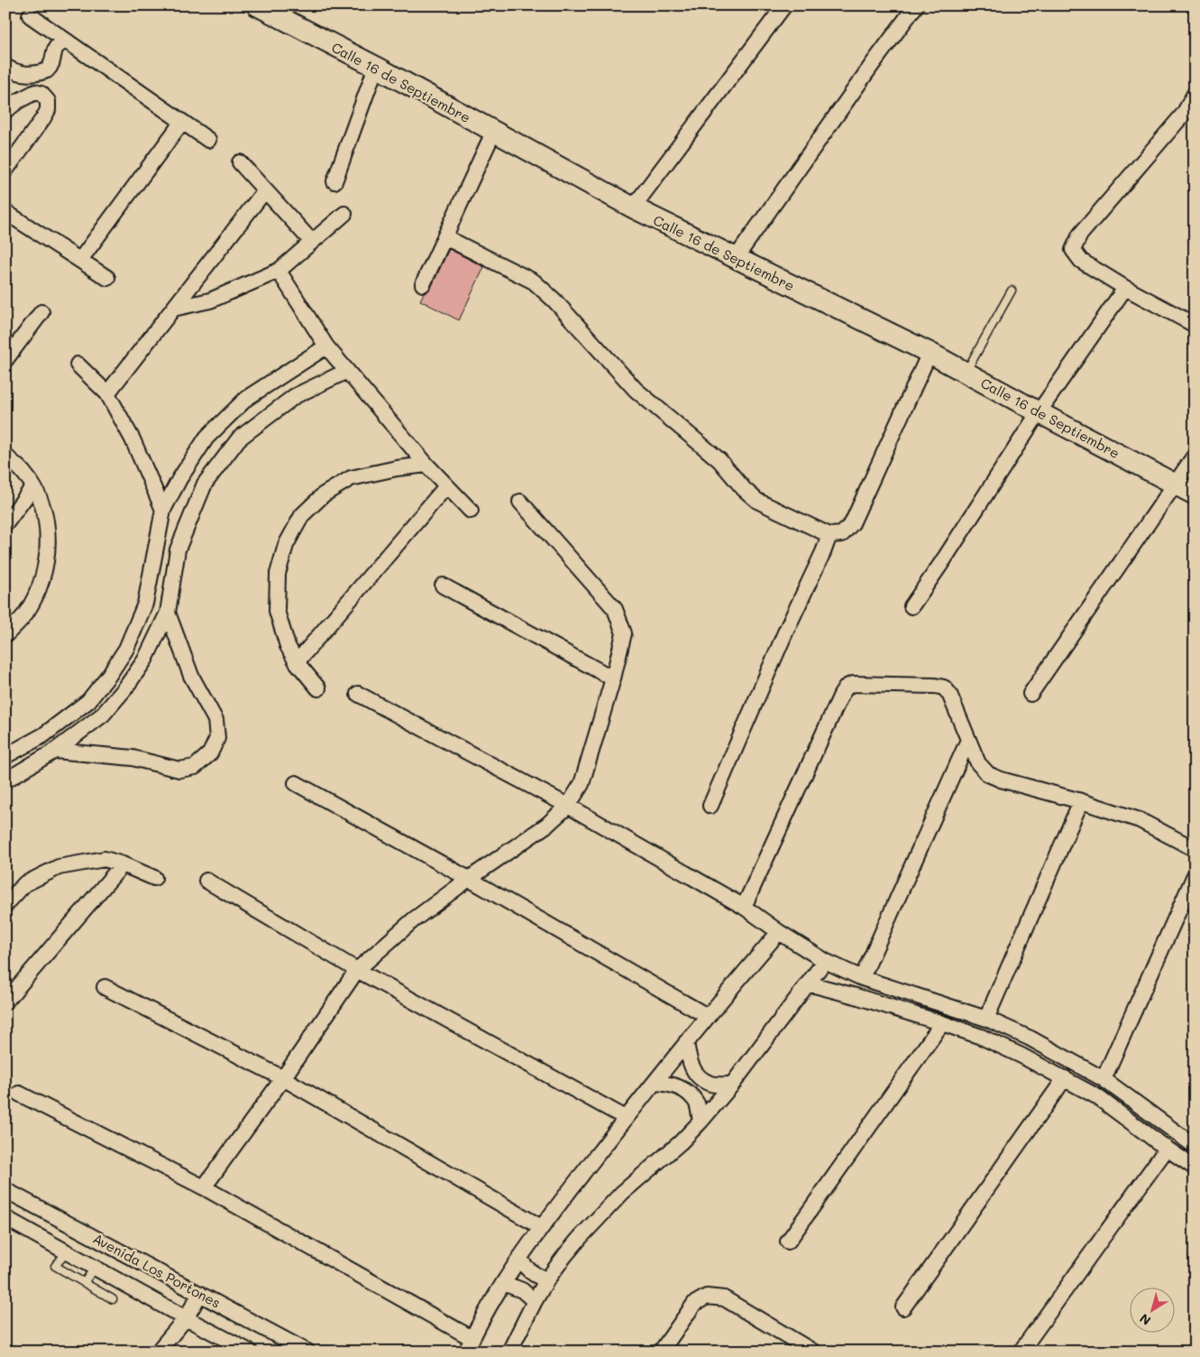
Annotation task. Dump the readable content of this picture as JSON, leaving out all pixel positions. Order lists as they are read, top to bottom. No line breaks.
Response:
{"streets":{"street":["Calle 16 de Septiembre","Avenida Los Portones"]},"north":"bottom left"}
